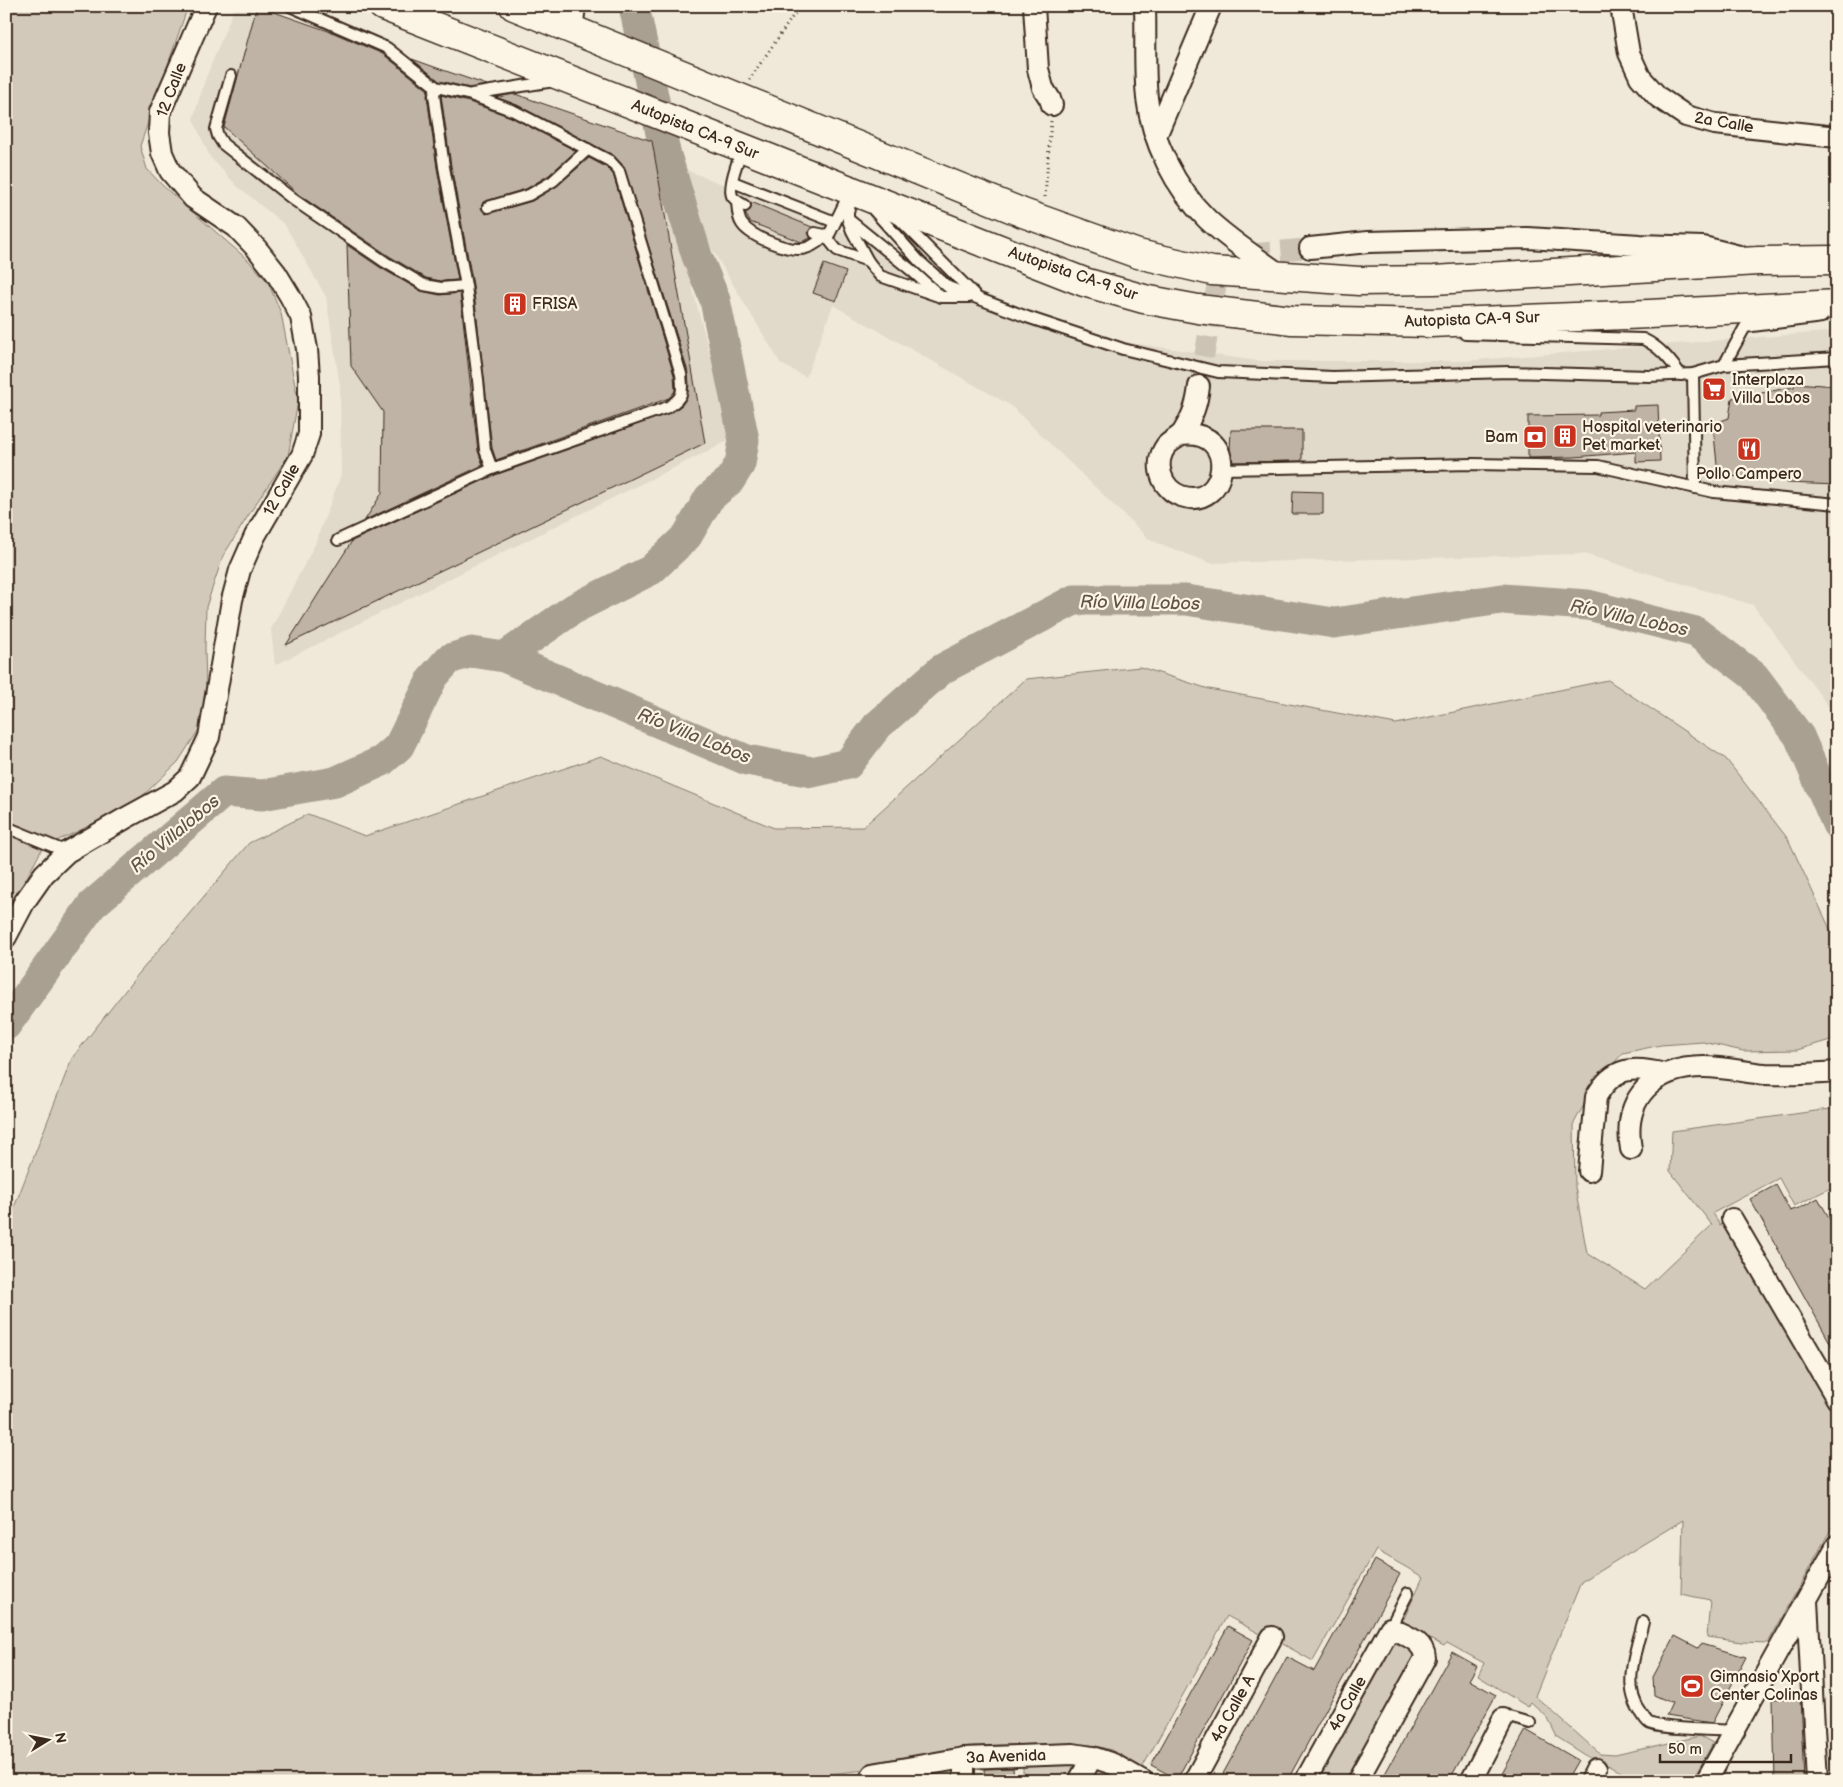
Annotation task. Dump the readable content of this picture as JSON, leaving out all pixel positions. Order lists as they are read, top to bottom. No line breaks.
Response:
{"streets":{"highway":["Autopista CA-9 Sur"],"street":["12 Calle","2a Calle","4a Calle","4a Calle A","3a Avenida"]},"water":["Río Villa Lobos","Río Villalobos"],"places":{"building":["FRISA","Hospital veterinario Pet market"],"supermarket":["Interplaza Villa Lobos"],"bank":["Bam"],"restaurant":["Pollo Campero"],"sports":["Gimnasio Xport Center Colinas"]},"scale_bar":"50 m","north":"right"}
